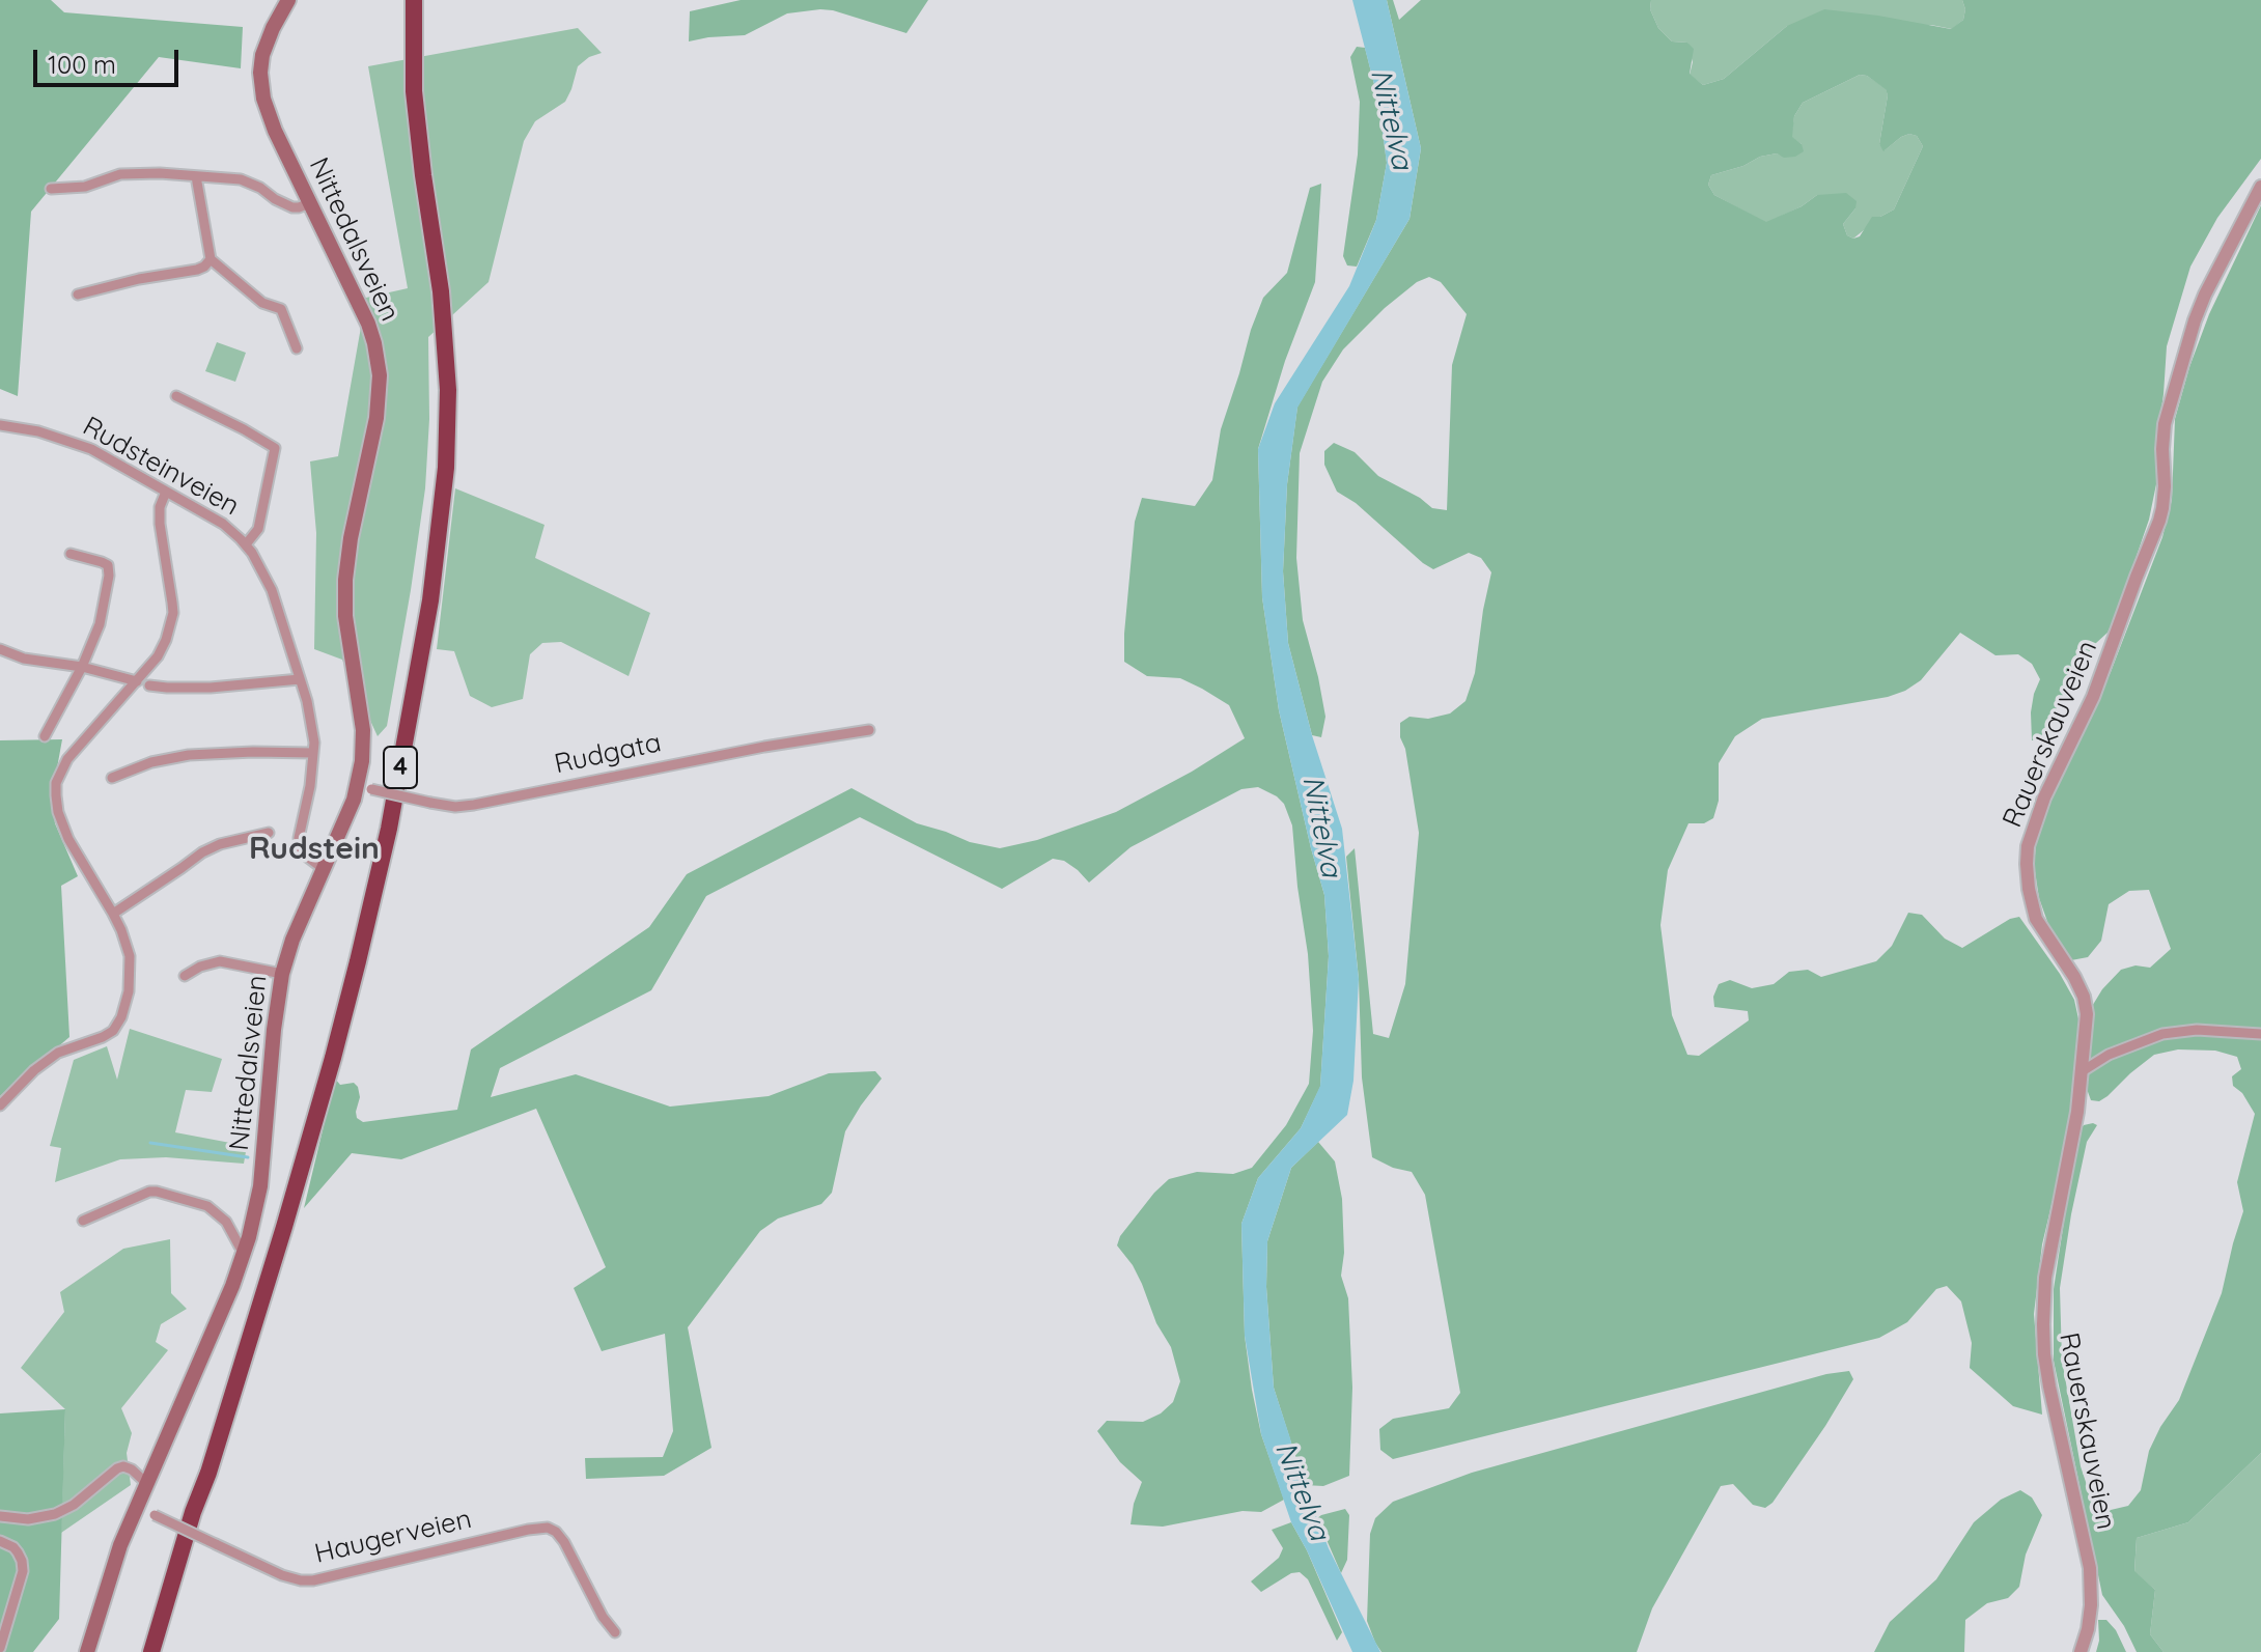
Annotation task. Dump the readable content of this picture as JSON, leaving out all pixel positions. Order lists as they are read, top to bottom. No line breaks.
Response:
{"streets":{"highway":["4"],"main road":["Nittedalsveien"],"street":["Rudsteinveien","Rauerskauveien","Rudgata","Haugerveien"]},"crossings":[["Nittedalsveien","Rudsteinveien"],["Nittedalsveien","Rudgata"],["Nittedalsveien","Haugerveien"]],"districts":["Rudstein"],"water":["Nittelva"],"scale_bar":"100 m"}
